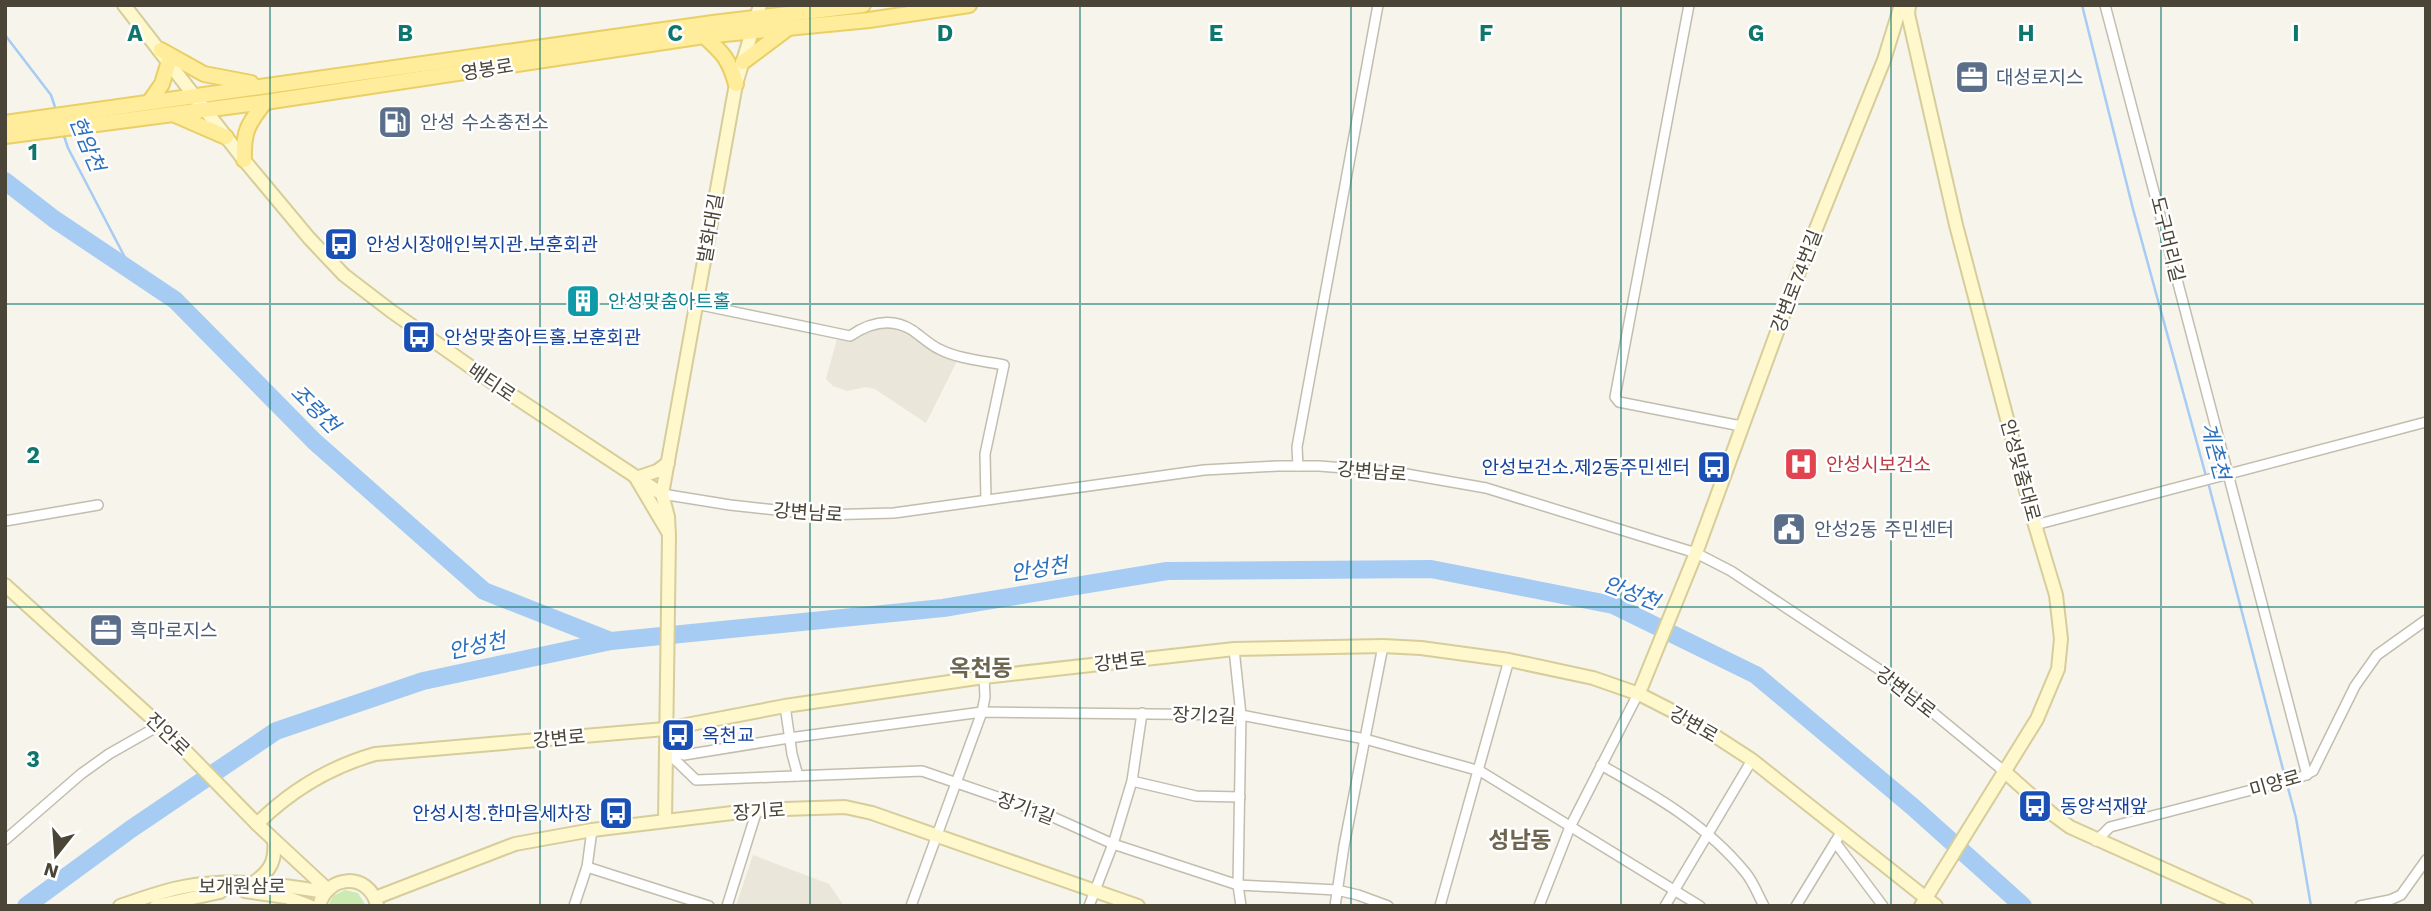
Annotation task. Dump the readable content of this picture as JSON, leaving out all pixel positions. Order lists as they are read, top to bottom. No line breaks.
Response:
{"streets":{"main road":["영봉로","발화대길","강변로74번길","배티로","안성맞춤대로","강변로","진안로","장기로","보개원삼로"],"street":["도구머리길","강변남로","장기2길","미양로","장기1길"]},"crossings":[["영봉로","발화대길"],["영봉로","배티로"],["발화대길","배티로"],["발화대길","강변남로"],["도구머리길","미양로"],["강변로74번길","안성맞춤대로"],["강변로74번길","강변남로"],["강변로74번길","강변로"],["배티로","강변남로"],["안성맞춤대로","강변남로"],["안성맞춤대로","강변로"],["강변로","진안로"],["장기2길","장기1길"],["진안로","보개원삼로"]],"districts":["옥천동","성남동"],"water":["현암천","조령천","계촌천","안성천"],"places":{"office":["대성로지스","흑마로지스"],"fuel station":["안성 수소충전소"],"bus stop":["안성시장애인복지관.보훈회관","안성맞춤아트홀.보훈회관","안성보건소.제2동주민센터","옥천교","동양석재앞","안성시청.한마음세차장"],"building":["안성맞춤아트홀"],"hospital":["안성시보건소"],"public building":["안성2동 주민센터"]},"north":"bottom","grid":{"columns":["A","B","C","D","E","F","G","H","I"],"rows":["1","2","3"]}}
